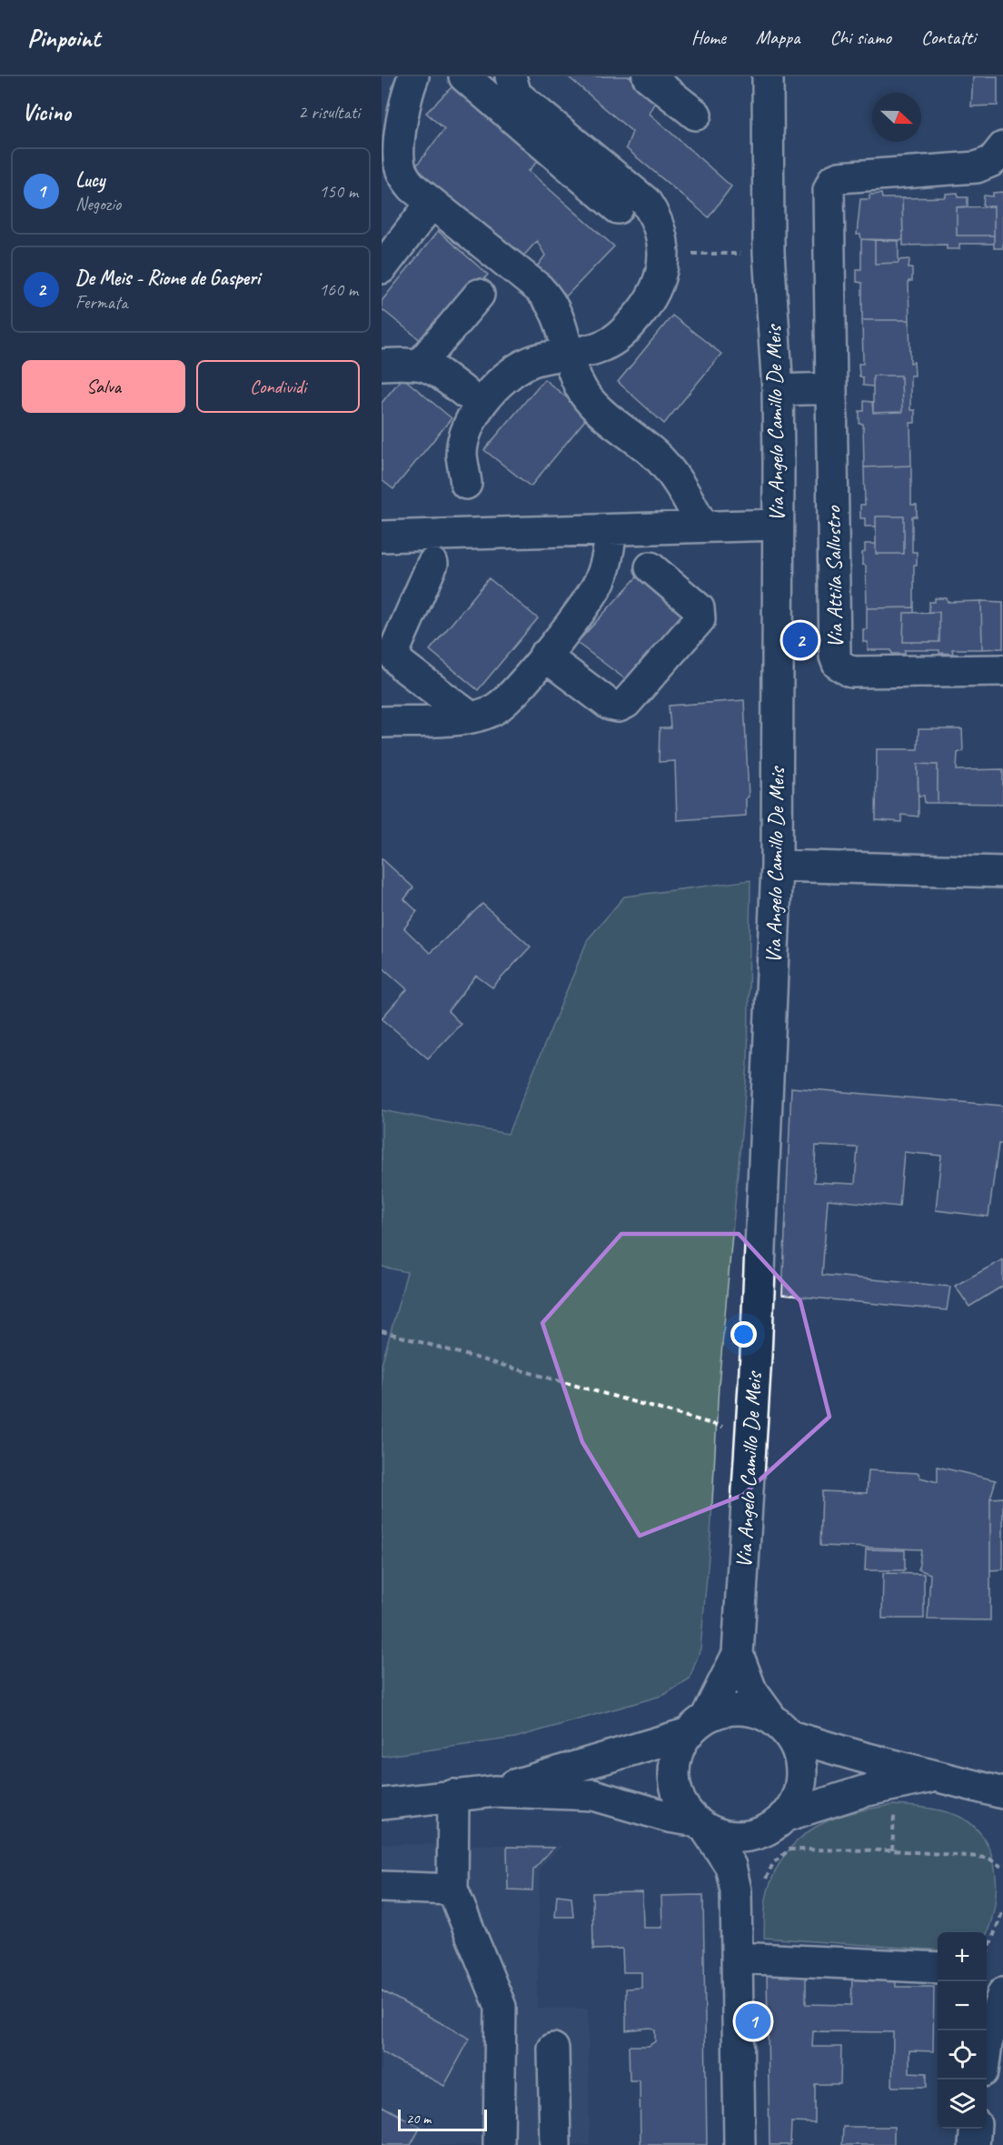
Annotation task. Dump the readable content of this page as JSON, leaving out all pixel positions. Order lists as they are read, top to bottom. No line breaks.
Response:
{"streets":{"street":["Via Angelo Camillo De Meis","Via Attila Sallustro"]},"scale_bar":"20 m","north":"right","page":{"header":"Pinpoint","nav":["Home","Mappa","Chi siamo","Contatti"],"heading":["Vicino","2 risultati"],"list":[{"mark":"1","name":"Lucy","note":"Negozio","value":"150 m"},{"mark":"2","name":"De Meis - Rione de Gasperi","note":"Fermata","value":"160 m"}],"buttons":["Salva","Condividi"],"pins":["2","1"],"map_buttons":["+","−"],"scale":"20 m"}}
